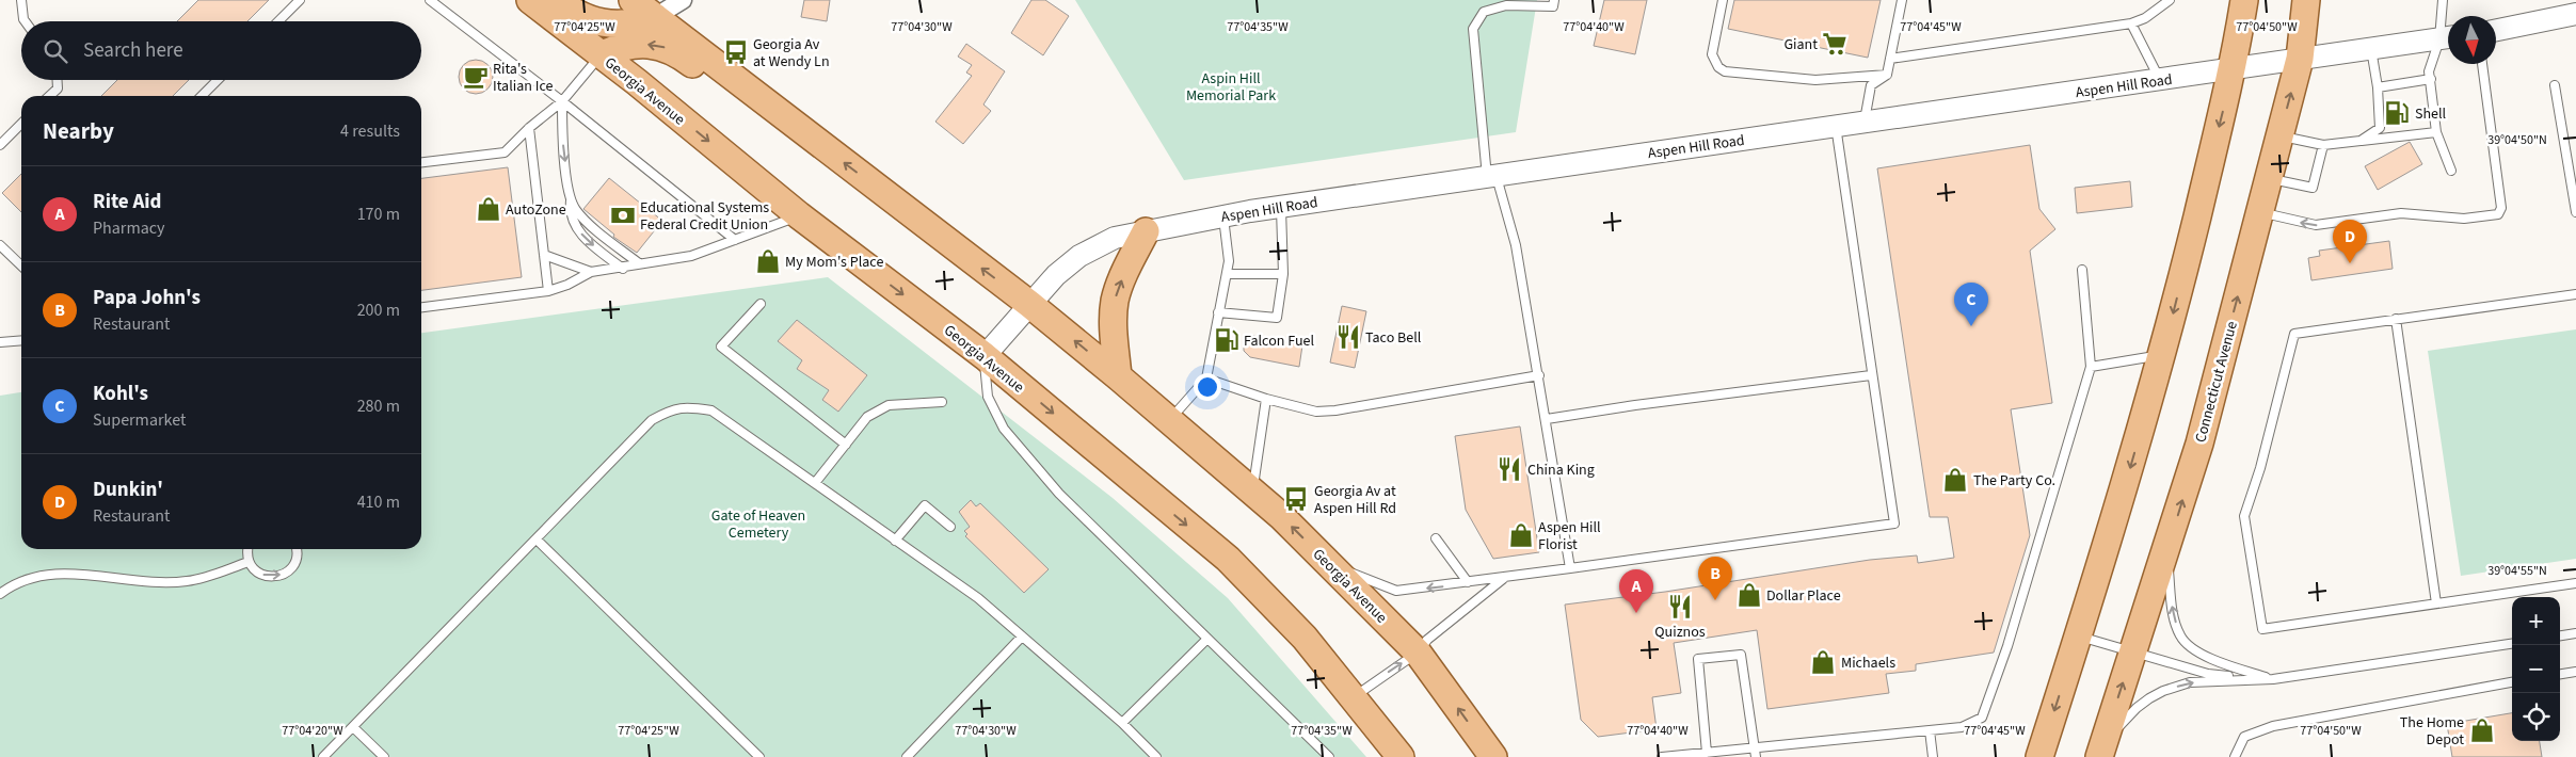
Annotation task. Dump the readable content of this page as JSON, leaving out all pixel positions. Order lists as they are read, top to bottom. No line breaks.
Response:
{"streets":{"main road":["Georgia Avenue","Connecticut Avenue"],"street":["Aspen Hill Road"]},"crossings":[["Aspen Hill Road","Georgia Avenue"],["Aspen Hill Road","Connecticut Avenue"]],"parks":["Aspin Hill Memorial Park","Gate of Heaven Cemetery"],"places":{"supermarket":["Giant"],"bus stop":["Georgia Av at Wendy Ln","Georgia Av at Aspen Hill Rd"],"cafe":["Rita's Italian Ice"],"fuel station":["Shell","Falcon Fuel"],"shop":["AutoZone","My Mom's Place","The Party Co.","Aspen Hill Florist","Dollar Place","Michaels","The Home Depot"],"bank":["Educational Systems Federal Credit Union"],"restaurant":["Taco Bell","China King","Quiznos"]},"north":"bottom","page":{"search":"Search here","heading":["Nearby","4 results"],"list":[{"mark":"A","name":"Rite Aid","note":"Pharmacy","value":"170 m"},{"mark":"B","name":"Papa John's","note":"Restaurant","value":"200 m"},{"mark":"C","name":"Kohl's","note":"Supermarket","value":"280 m"},{"mark":"D","name":"Dunkin'","note":"Restaurant","value":"410 m"}],"pins":["D","C","B","A"],"map_buttons":["+","−"]},"coordinates":["77°04'25\"W","77°04'30\"W","77°04'35\"W","77°04'40\"W","77°04'45\"W","77°04'50\"W","39°04'50\"N","39°04'55\"N","77°04'20\"W"]}
